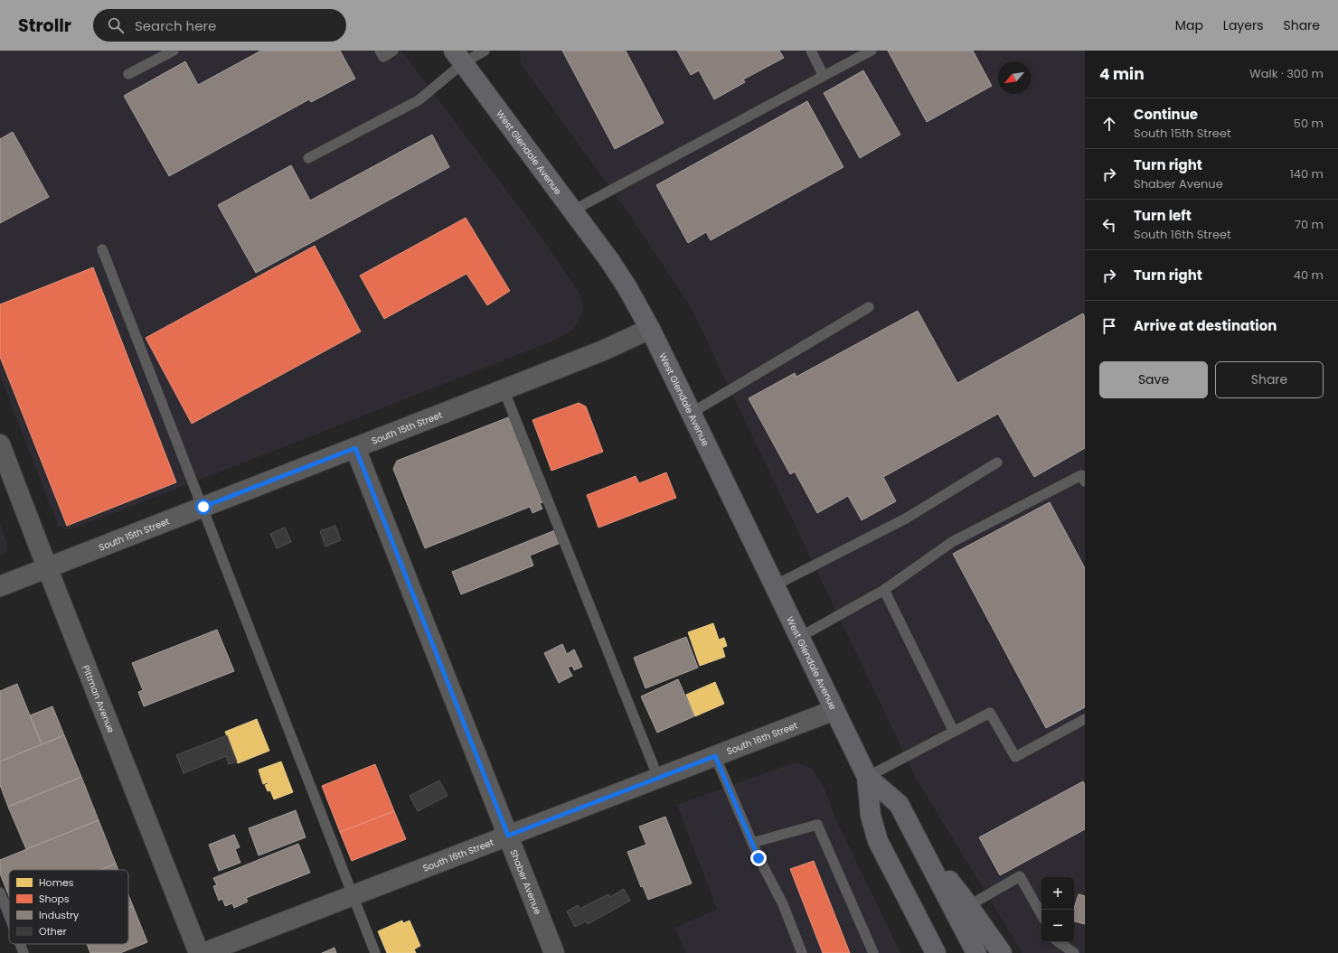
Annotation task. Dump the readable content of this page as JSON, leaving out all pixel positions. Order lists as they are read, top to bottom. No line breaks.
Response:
{"streets":{"main road":["West Glendale Avenue"],"street":["South 15th Street","Pittman Avenue","South 16th Street","Shaber Avenue"]},"crossings":[["West Glendale Avenue","South 15th Street"],["West Glendale Avenue","South 16th Street"],["South 15th Street","Pittman Avenue"],["South 15th Street","Shaber Avenue"],["South 16th Street","Shaber Avenue"]],"legend":["Homes","Shops","Industry","Other"],"north":"bottom left","page":{"header":"Strollr","search":"Search here","nav":["Map","Layers","Share"],"heading":["4 min","Walk · 300 m"],"list":[["Continue","South 15th Street","50 m"],["Turn right","Shaber Avenue","140 m"],["Turn left","South 16th Street","70 m"],["Turn right","40 m"],"Arrive at destination"],"buttons":["Save","Share"],"map_buttons":["+","−"]}}
